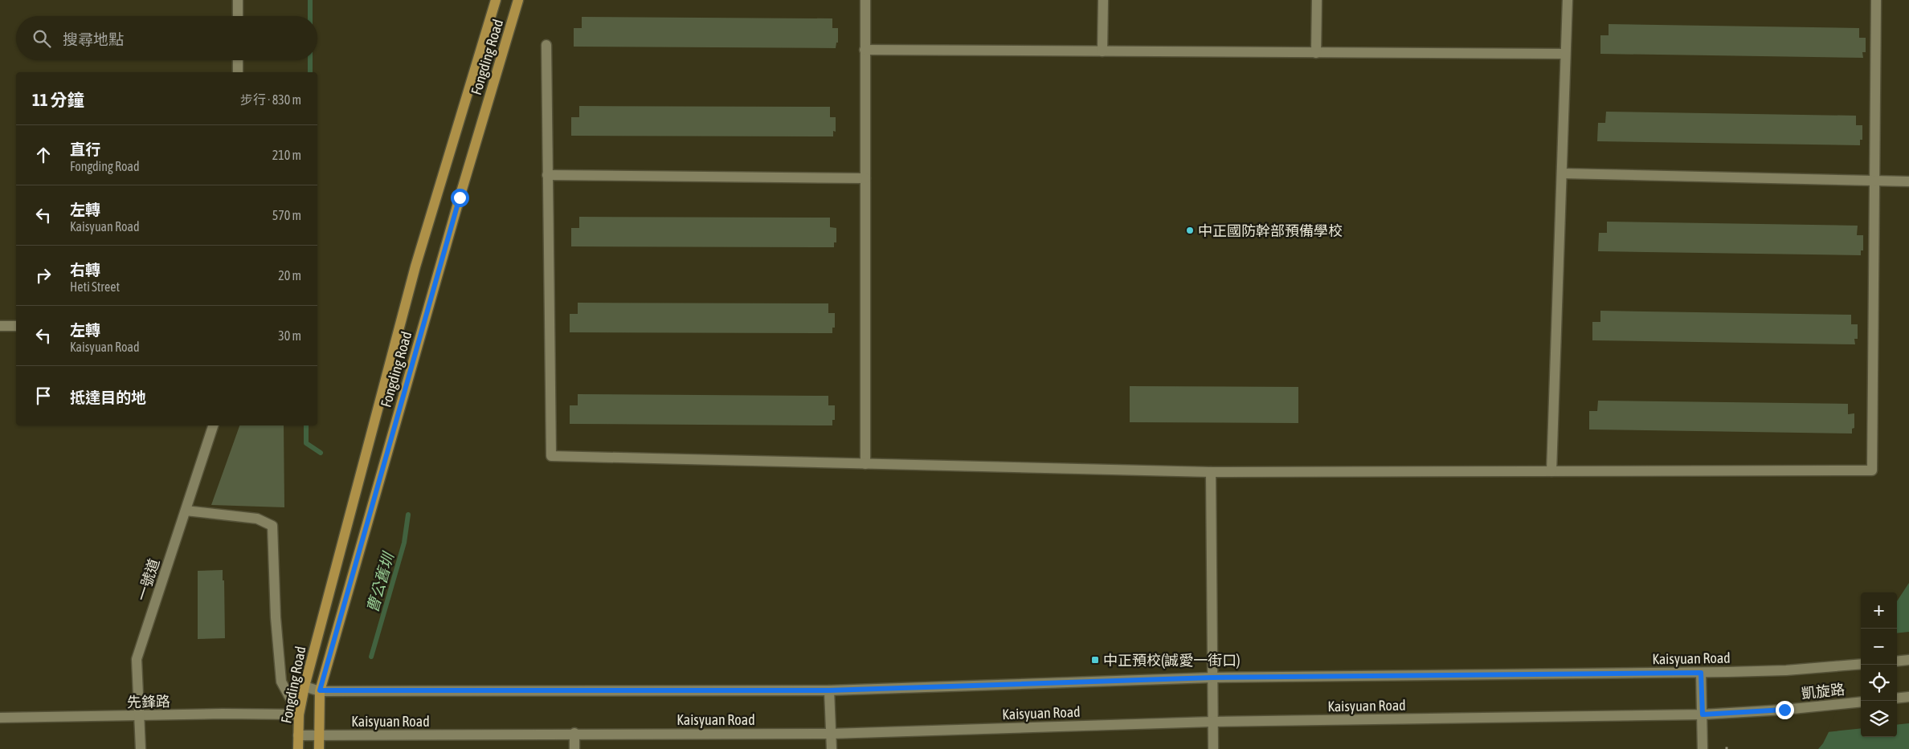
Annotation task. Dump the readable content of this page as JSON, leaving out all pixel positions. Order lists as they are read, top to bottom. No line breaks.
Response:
{"streets":{"main road":["Fongding Road"],"street":["一號道","Kaisyuan Road","凱旋路","先鋒路"]},"crossings":[["Fongding Road","Kaisyuan Road"],["Fongding Road","先鋒路"],["一號道","先鋒路"],["Kaisyuan Road","凱旋路"]],"water":["曹公舊圳"],"places":{"other":["中正國防幹部預備學校"],"transit":["中正預校(誠愛一街口)"]},"page":{"search":"搜尋地點","heading":["11 分鐘","步行 · 830 m"],"list":[["直行","Fongding Road","210 m"],["左轉","Kaisyuan Road","570 m"],["右轉","Heti Street","20 m"],["左轉","Kaisyuan Road","30 m"],"抵達目的地"],"map_buttons":["+","−"]}}
